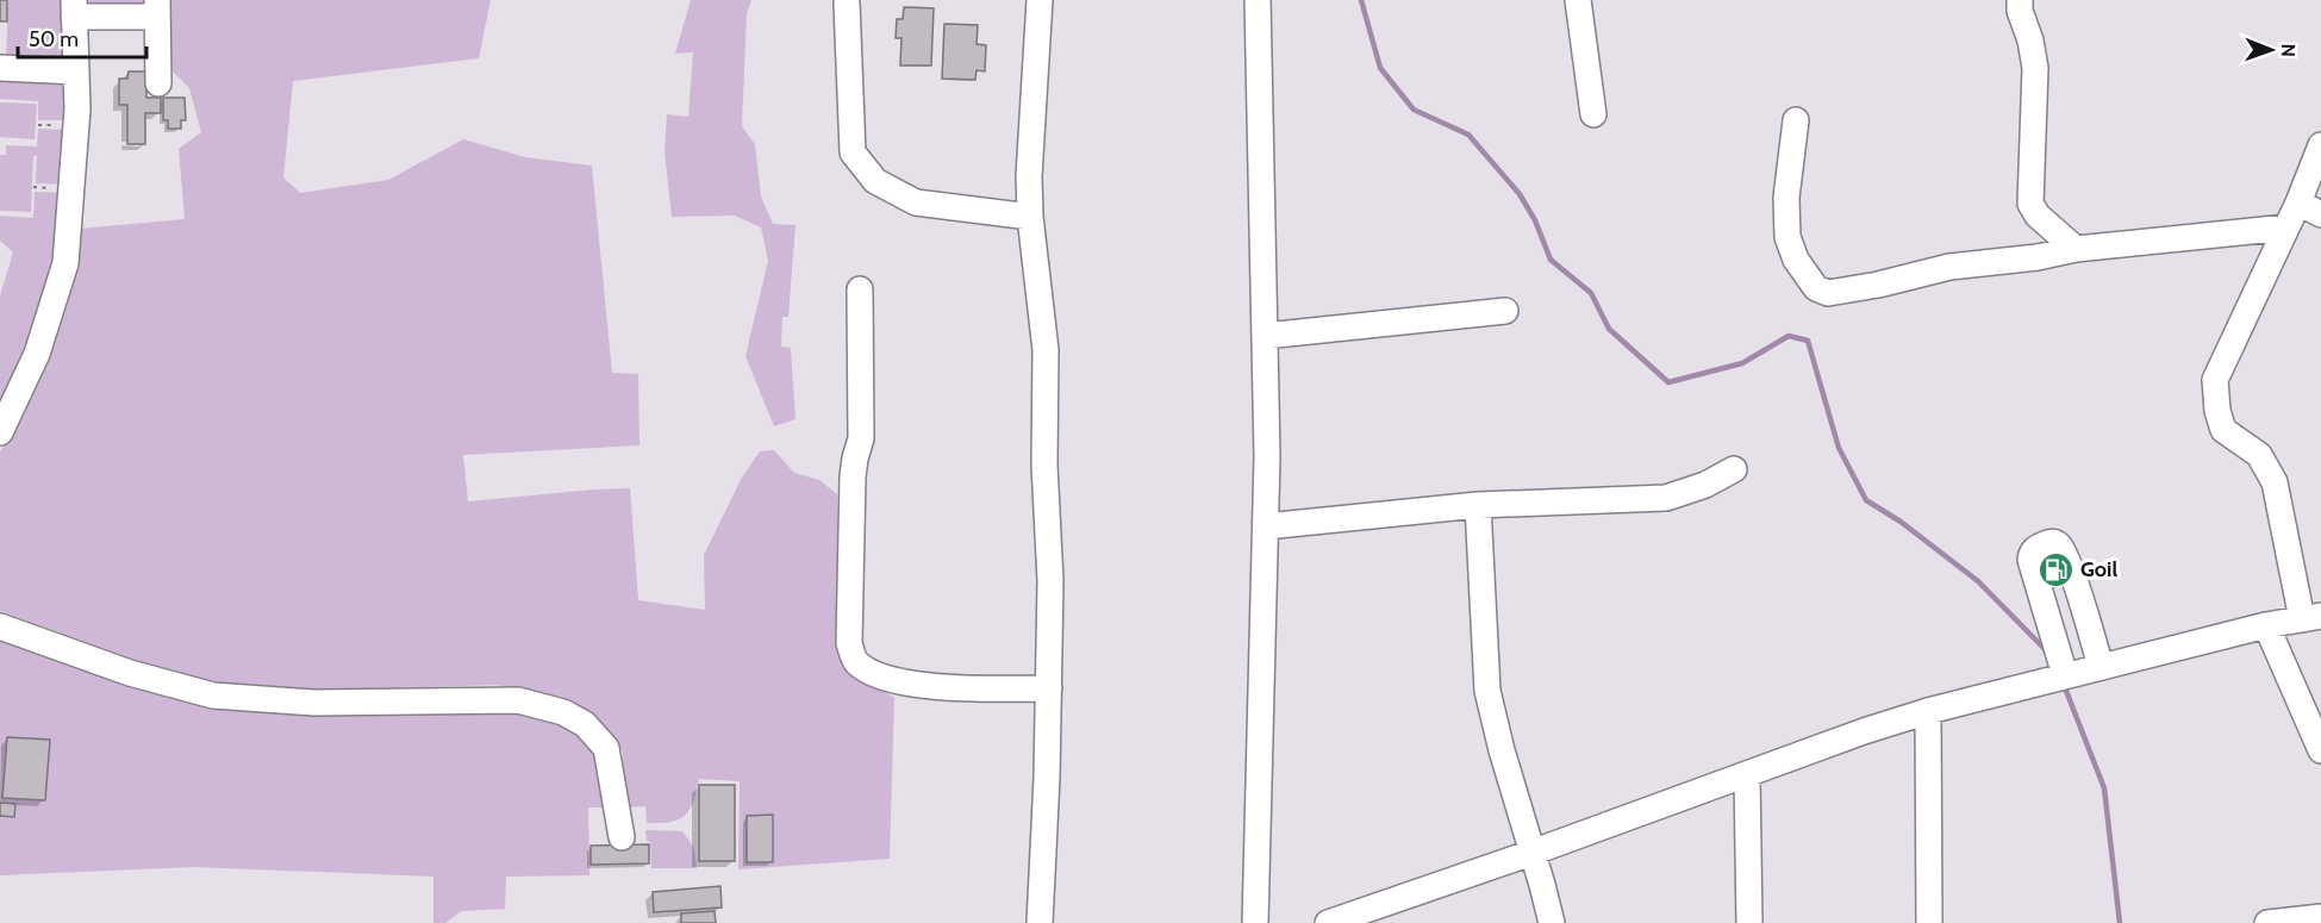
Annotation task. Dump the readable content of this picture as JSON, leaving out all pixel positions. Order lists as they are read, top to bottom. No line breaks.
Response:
{"places":{"fuel station":["Goil"]},"scale_bar":"50 m","north":"right"}
